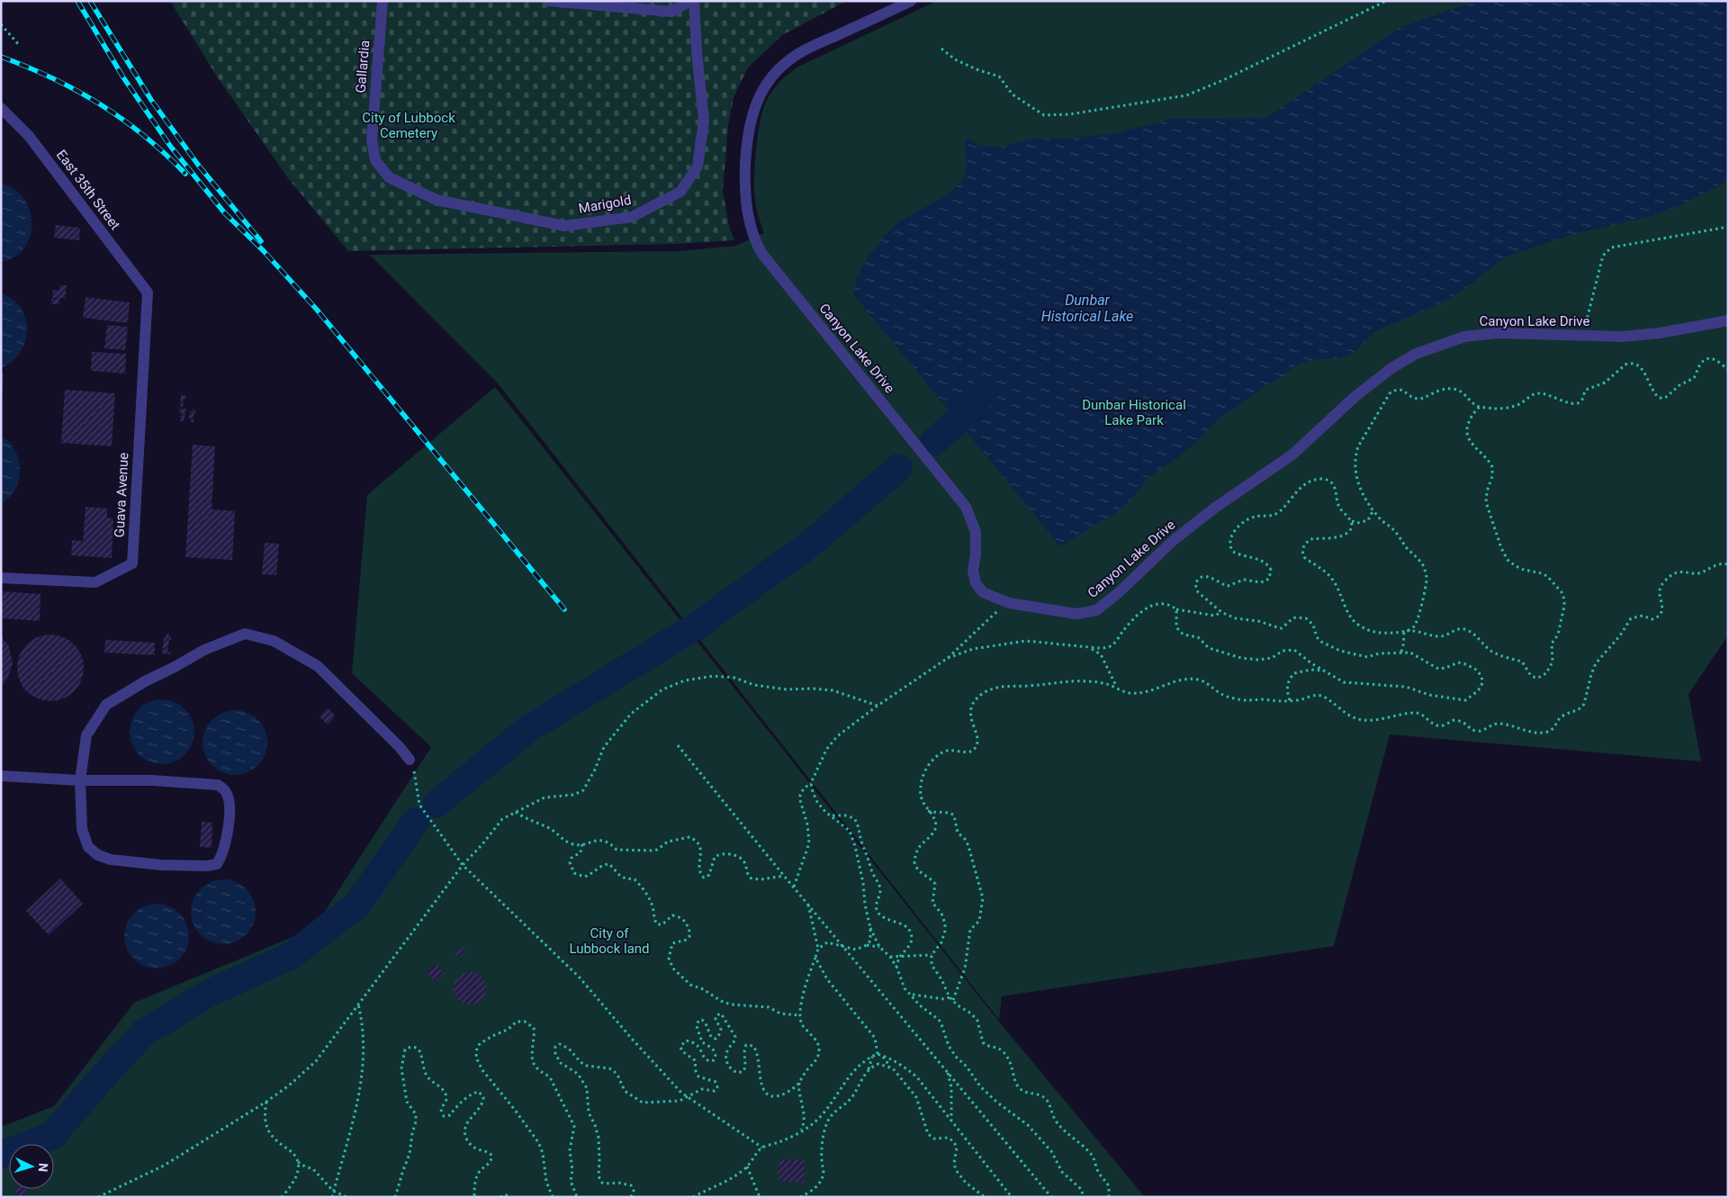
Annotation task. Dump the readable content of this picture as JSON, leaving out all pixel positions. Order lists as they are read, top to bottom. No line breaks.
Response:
{"streets":{"street":["Gallardia","East 35th Street","Marigold","Canyon Lake Drive","Guava Avenue"]},"crossings":[["Gallardia","Marigold"],["East 35th Street","Guava Avenue"]],"water":["Dunbar Historical Lake"],"parks":["City of Lubbock Cemetery","Dunbar Historical Lake Park","City of Lubbock land"],"north":"right"}
